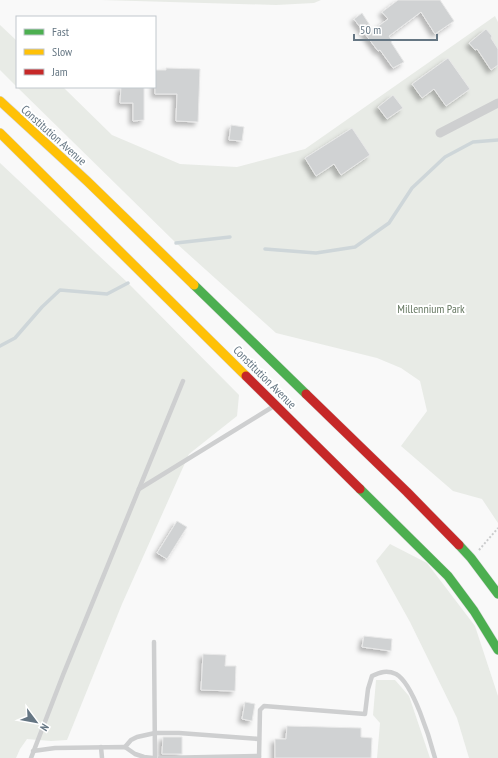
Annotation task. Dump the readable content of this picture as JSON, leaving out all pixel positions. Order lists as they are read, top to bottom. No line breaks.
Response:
{"streets":{"main road":["Constitution Avenue"]},"parks":["Millennium Park"],"legend":["Fast","Slow","Jam"],"scale_bar":"50 m","north":"bottom right"}
